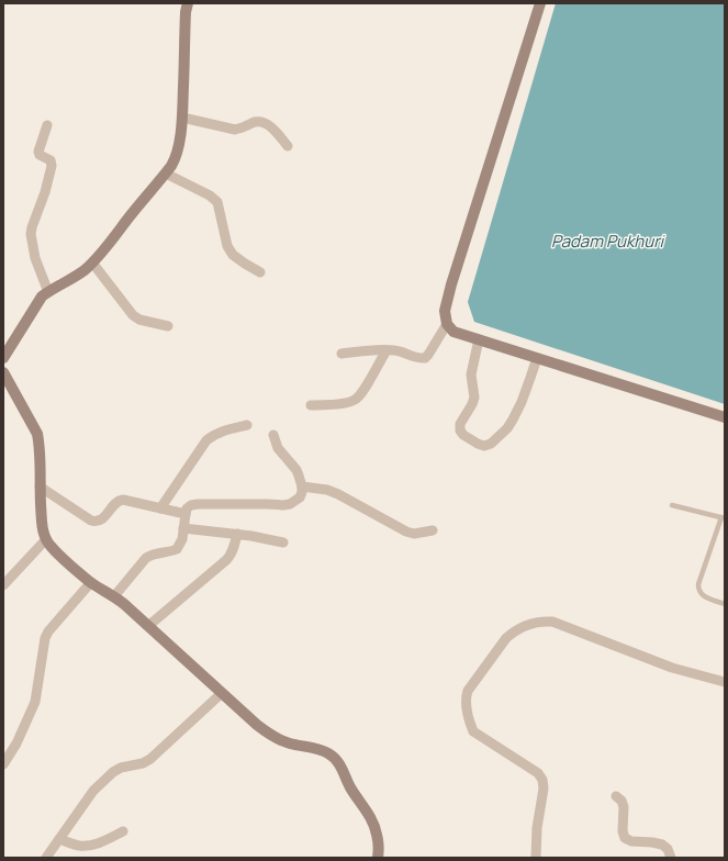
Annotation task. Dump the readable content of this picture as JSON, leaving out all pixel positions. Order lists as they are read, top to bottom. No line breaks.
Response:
{"water":["Padam Pukhuri"]}
